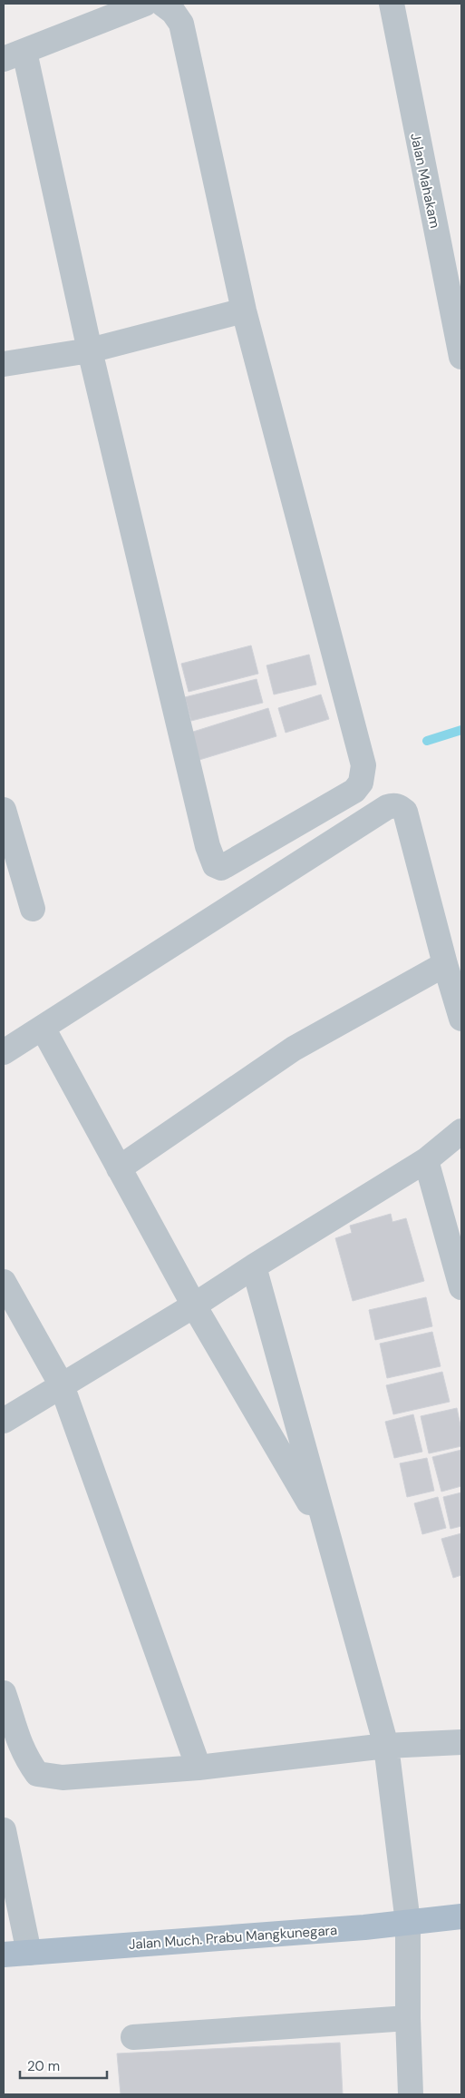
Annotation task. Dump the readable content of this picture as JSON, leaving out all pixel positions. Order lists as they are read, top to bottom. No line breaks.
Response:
{"streets":{"main road":["Jalan Much. Prabu Mangkunegara"],"street":["Jalan Mahakam"]},"scale_bar":"20 m"}
